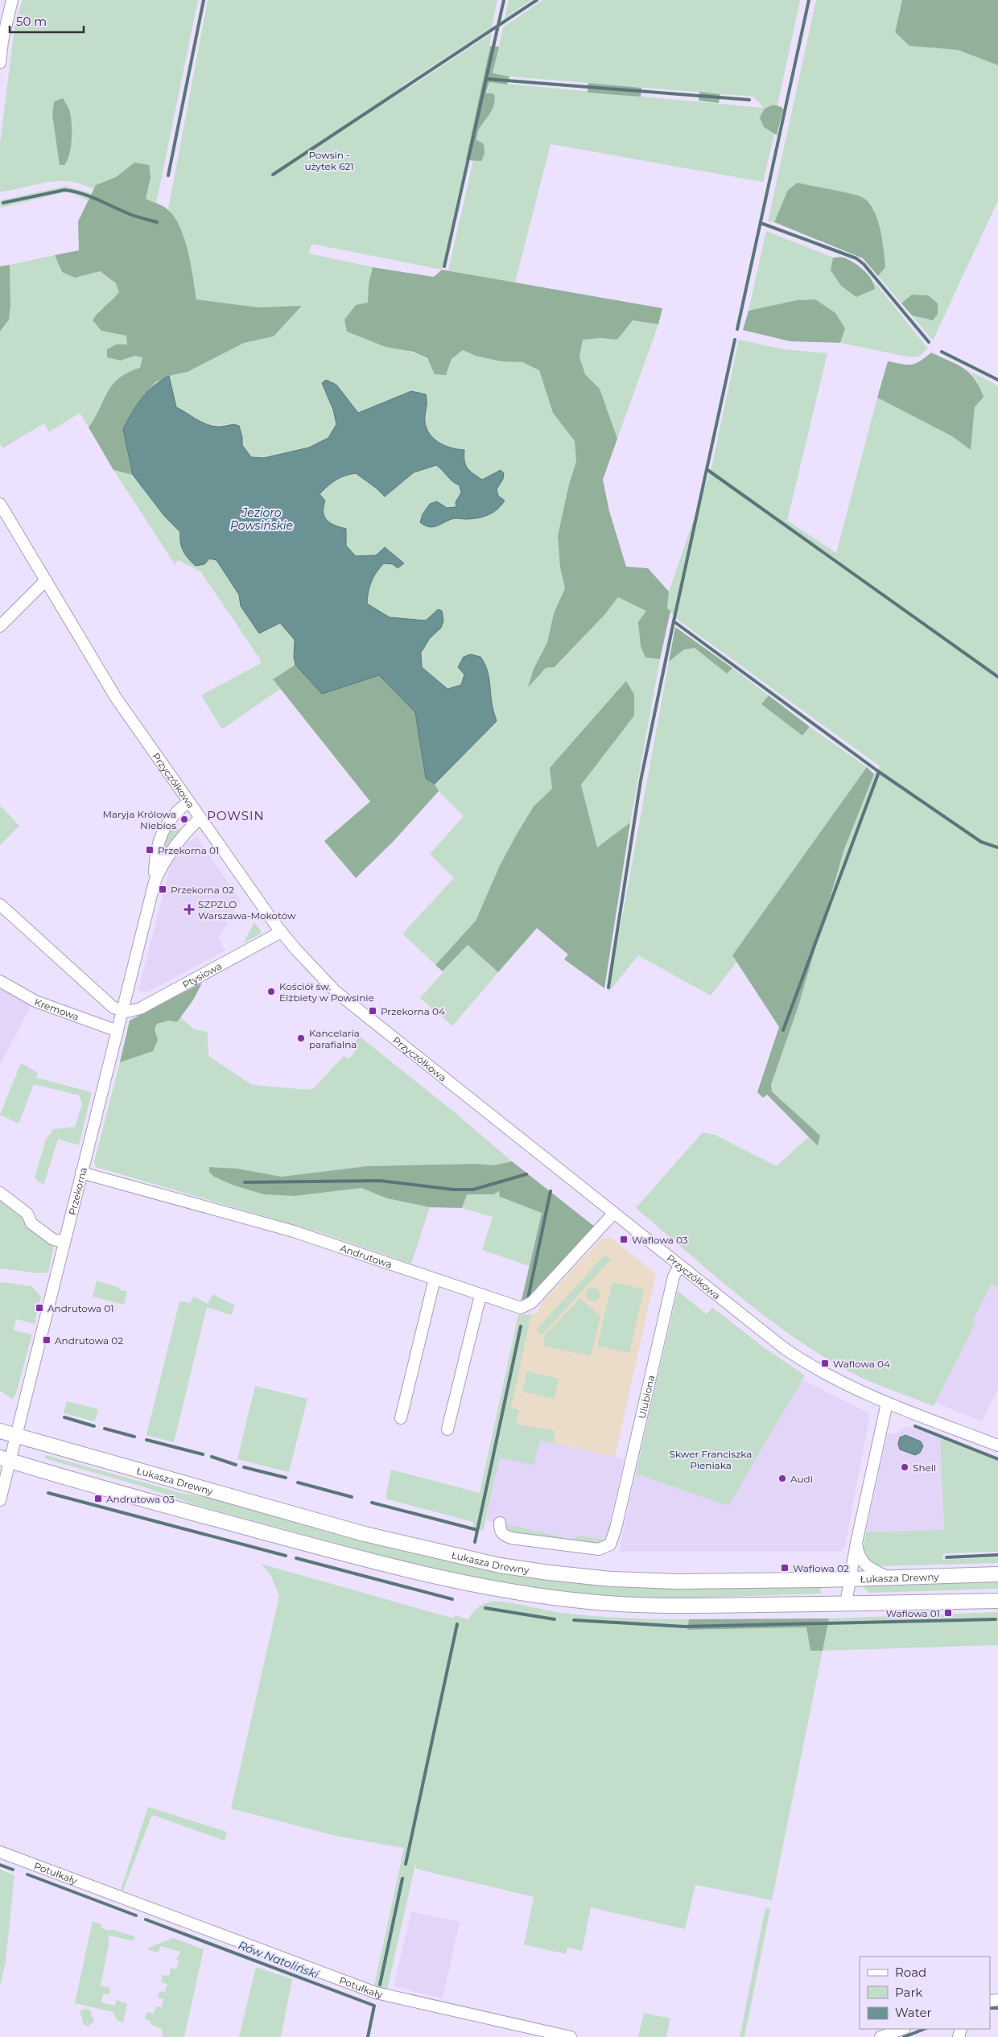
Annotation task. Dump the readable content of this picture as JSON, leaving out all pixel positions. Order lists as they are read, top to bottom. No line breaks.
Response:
{"streets":{"main road":["Łukasza Drewny"],"street":["Przyczółkowa","Ptysiowa","Kremowa","Przekorna","Andrutowa","Ulubiona","Potułkały"]},"crossings":[["Przyczółkowa","Ptysiowa"],["Przyczółkowa","Przekorna"],["Przyczółkowa","Andrutowa"],["Przyczółkowa","Ulubiona"],["Ptysiowa","Przekorna"],["Kremowa","Przekorna"],["Przekorna","Andrutowa"],["Przekorna","Łukasza Drewny"]],"districts":["POWSIN"],"water":["Jezioro Powsińskie","Rów Natoliński"],"parks":["Powsin - użytek 621","Skwer Franciszka Pieniaka"],"places":{"other":["Maryja Królowa Niebios","Kościół św. Elżbiety w Powsinie","Kancelaria parafialna","Shell","Audi"],"transit":["Przekorna 01","Przekorna 02","Przekorna 04","Waflowa 03","Andrutowa 01","Andrutowa 02","Waflowa 04","Andrutowa 03","Waflowa 02","Waflowa 01"],"health":["SZPZLO Warszawa-Mokotów"]},"legend":["Road","Park","Water"],"scale_bar":"50 m"}
